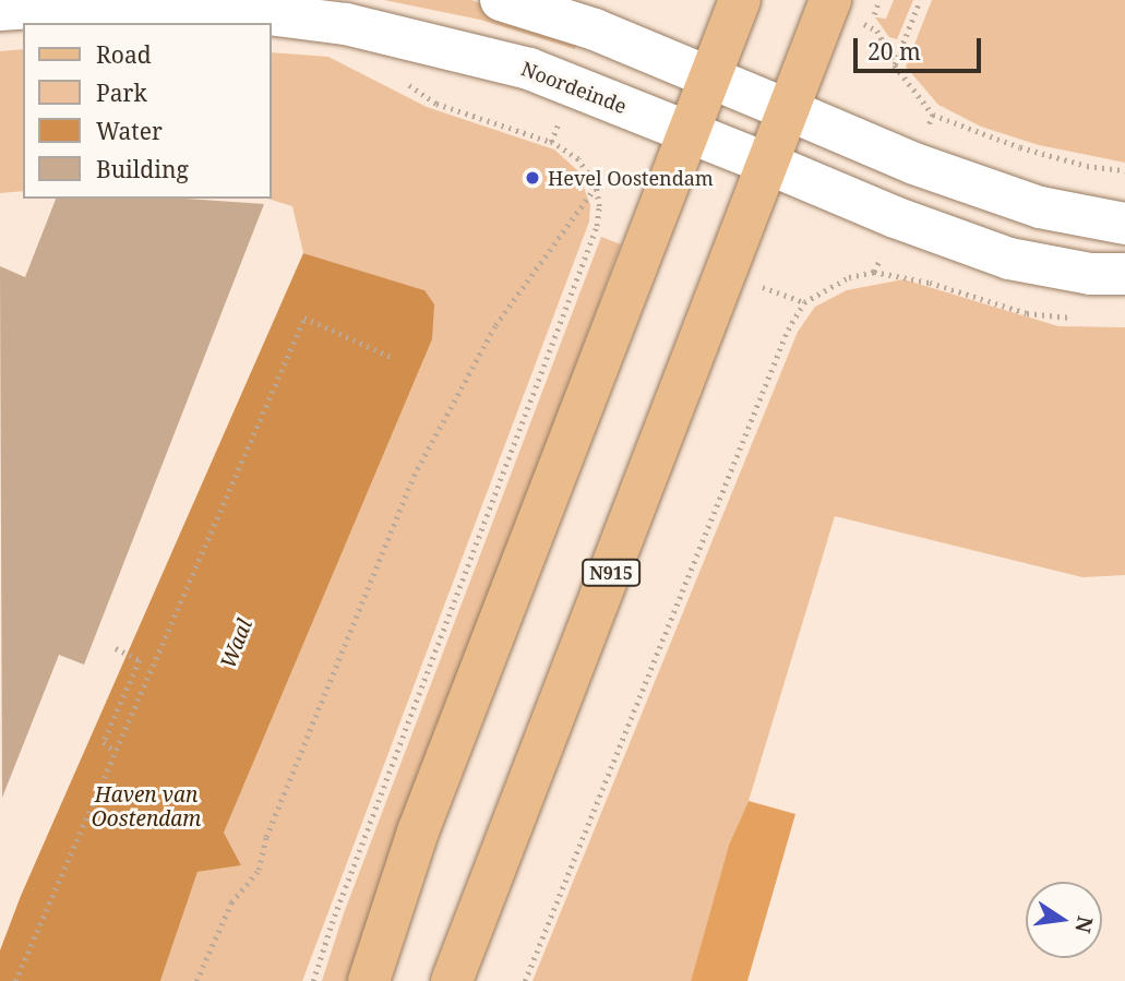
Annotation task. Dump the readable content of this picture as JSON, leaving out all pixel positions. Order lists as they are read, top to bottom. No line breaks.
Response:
{"streets":{"main road":["Noordeinde","N915"]},"crossings":[["Noordeinde","N915"]],"water":["Waal","Haven van Oostendam"],"places":["Hevel Oostendam"],"legend":["Road","Park","Water","Building"],"scale_bar":"20 m","north":"right"}
